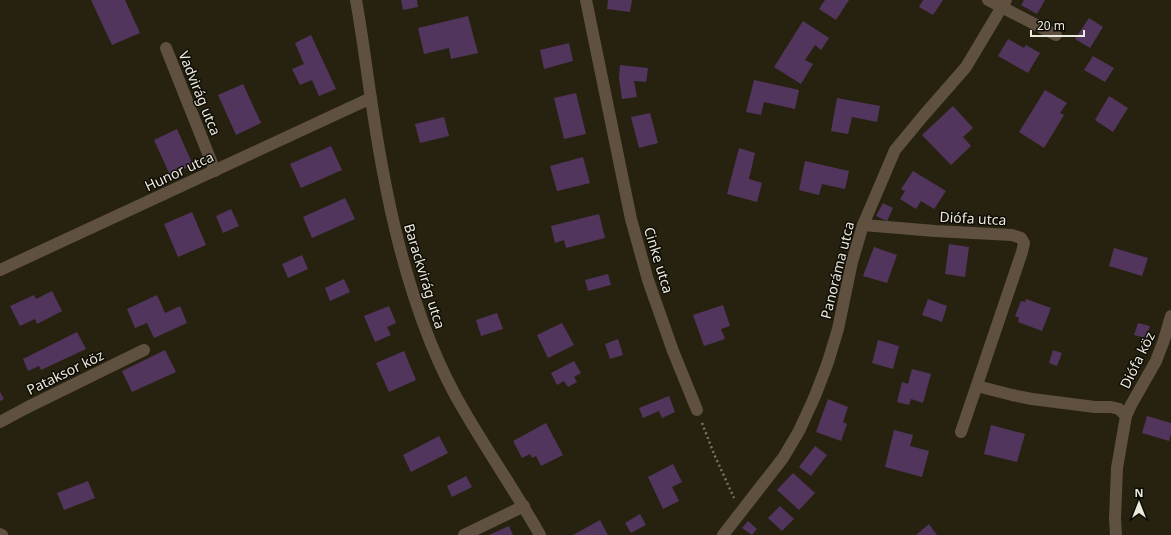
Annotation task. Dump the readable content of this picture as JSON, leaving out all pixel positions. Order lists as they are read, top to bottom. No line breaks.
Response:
{"streets":{"street":["Vadvirág utca","Hunor utca","Diófa utca","Cinke utca","Panoráma utca","Barackvirág utca","Diófa köz","Pataksor köz"]},"crossings":[["Vadvirág utca","Hunor utca"],["Hunor utca","Barackvirág utca"],["Diófa utca","Panoráma utca"]],"scale_bar":"20 m","north":"top"}
